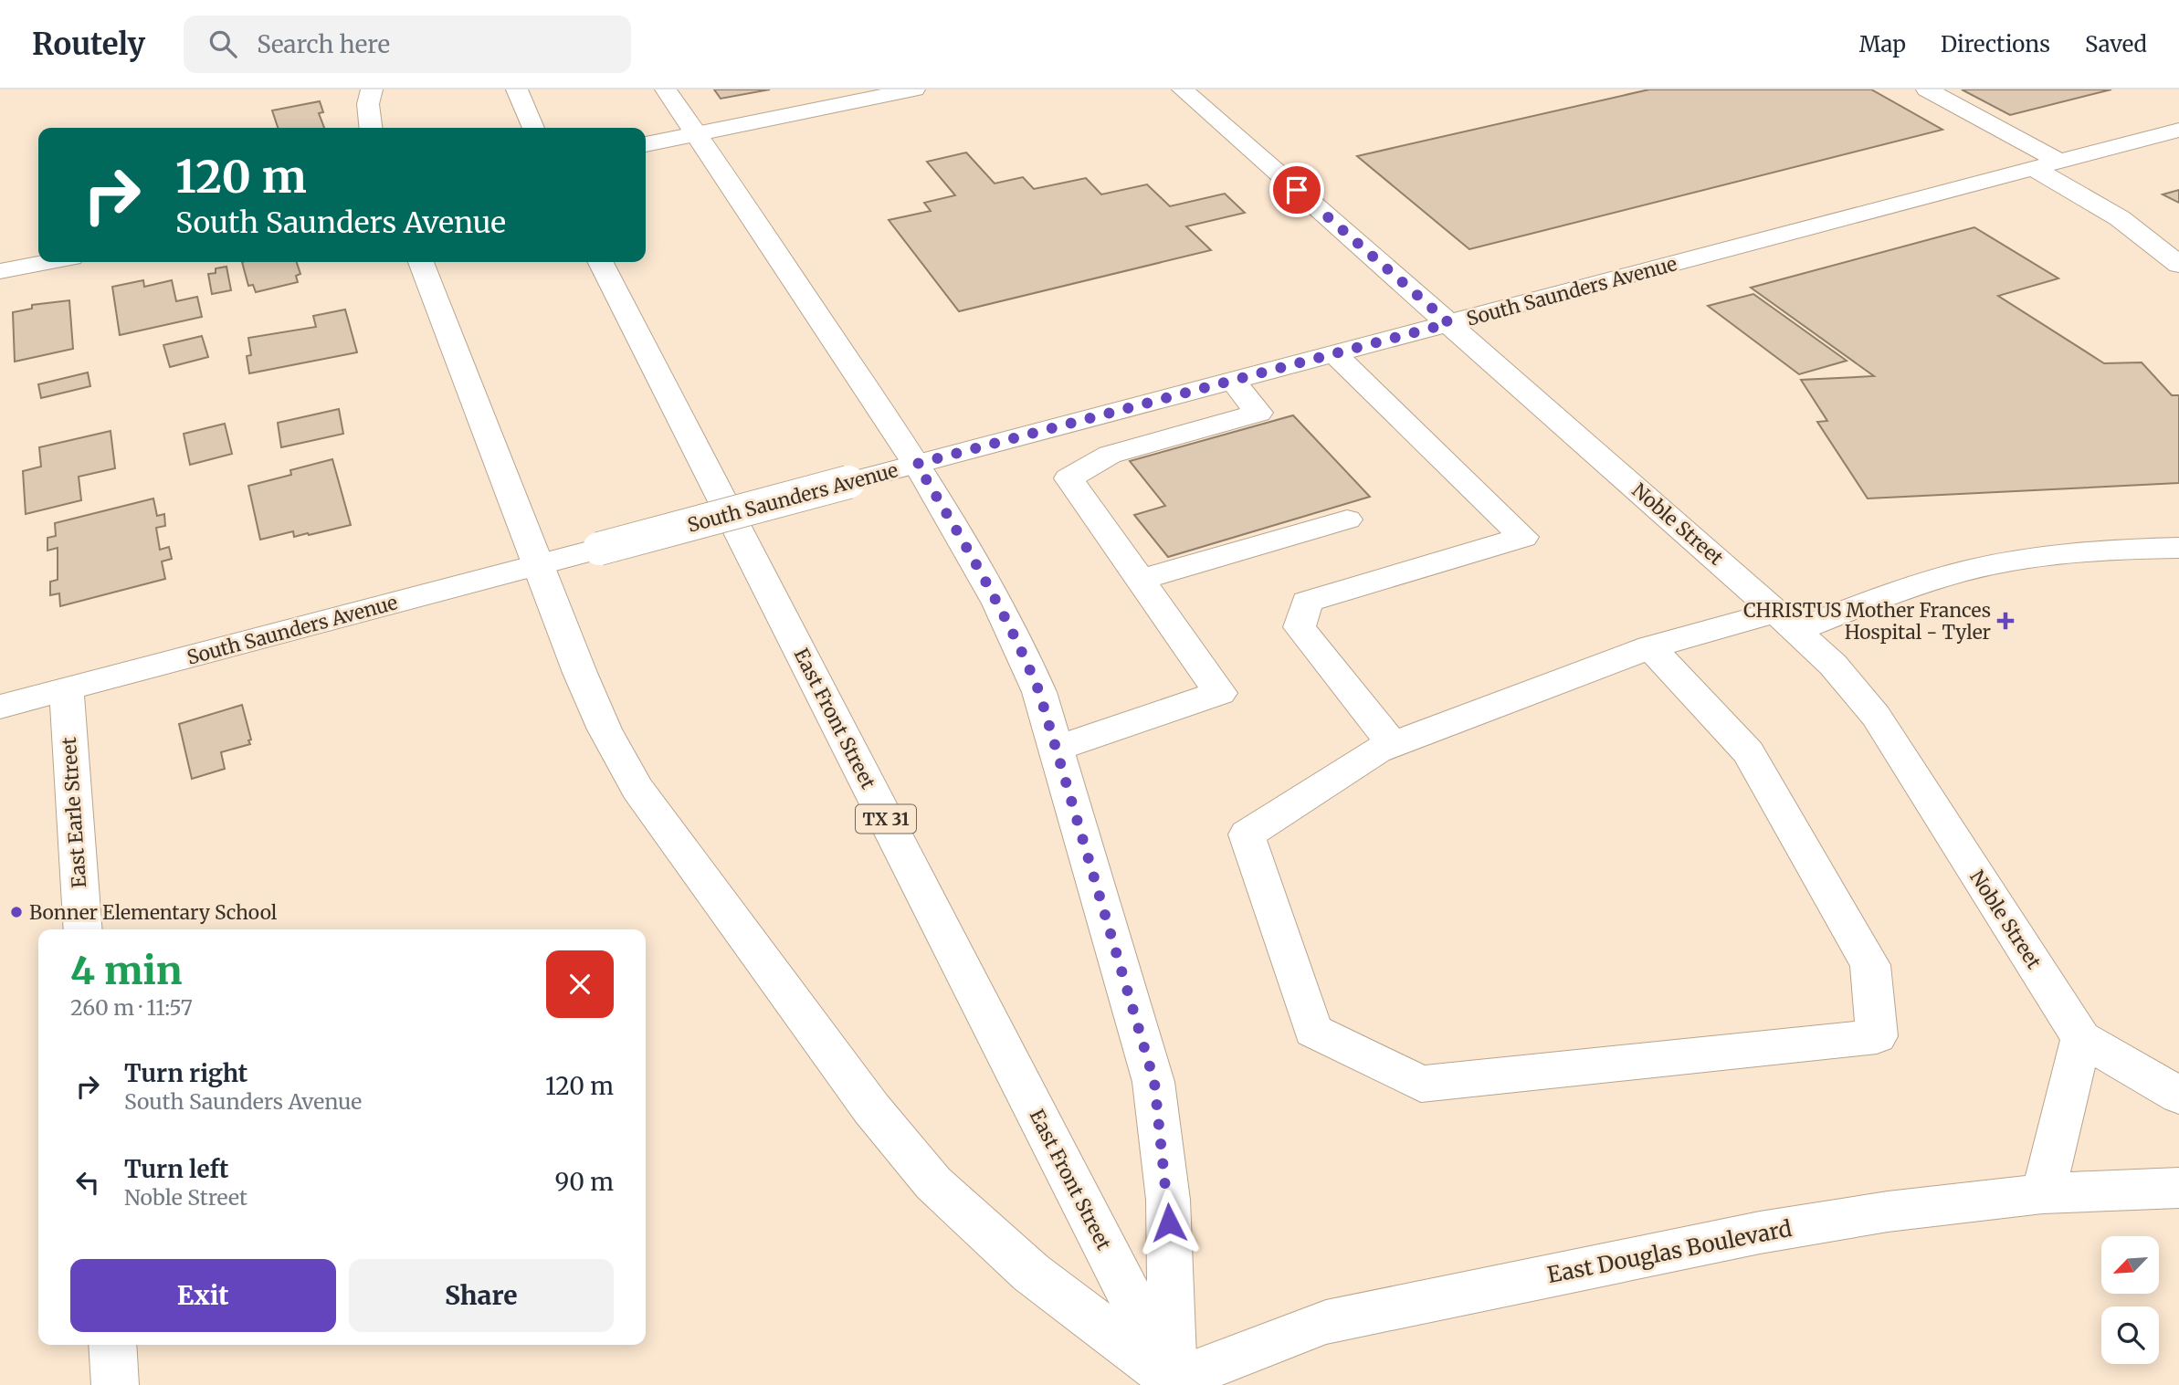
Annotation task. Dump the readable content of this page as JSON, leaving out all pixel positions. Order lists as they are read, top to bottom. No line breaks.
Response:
{"streets":{"street":["South Saunders Avenue","Noble Street","East Front Street","East Earle Street","TX 31","East Douglas Boulevard"]},"crossings":[["South Saunders Avenue","Noble Street"],["South Saunders Avenue","East Earle Street"],["East Front Street","East Douglas Boulevard"]],"places":{"health":["CHRISTUS Mother Frances Hospital - Tyler"],"other":["Bonner Elementary School"]},"north":"bottom left","page":{"header":"Routely","search":"Search here","nav":["Map","Directions","Saved"],"turn":["120 m","South Saunders Avenue"],"heading":["4 min","260 m · 11:57"],"list":[{"name":"Turn right","note":"South Saunders Avenue","value":"120 m"},{"name":"Turn left","note":"Noble Street","value":"90 m"}],"buttons":["Exit","Share"]}}
